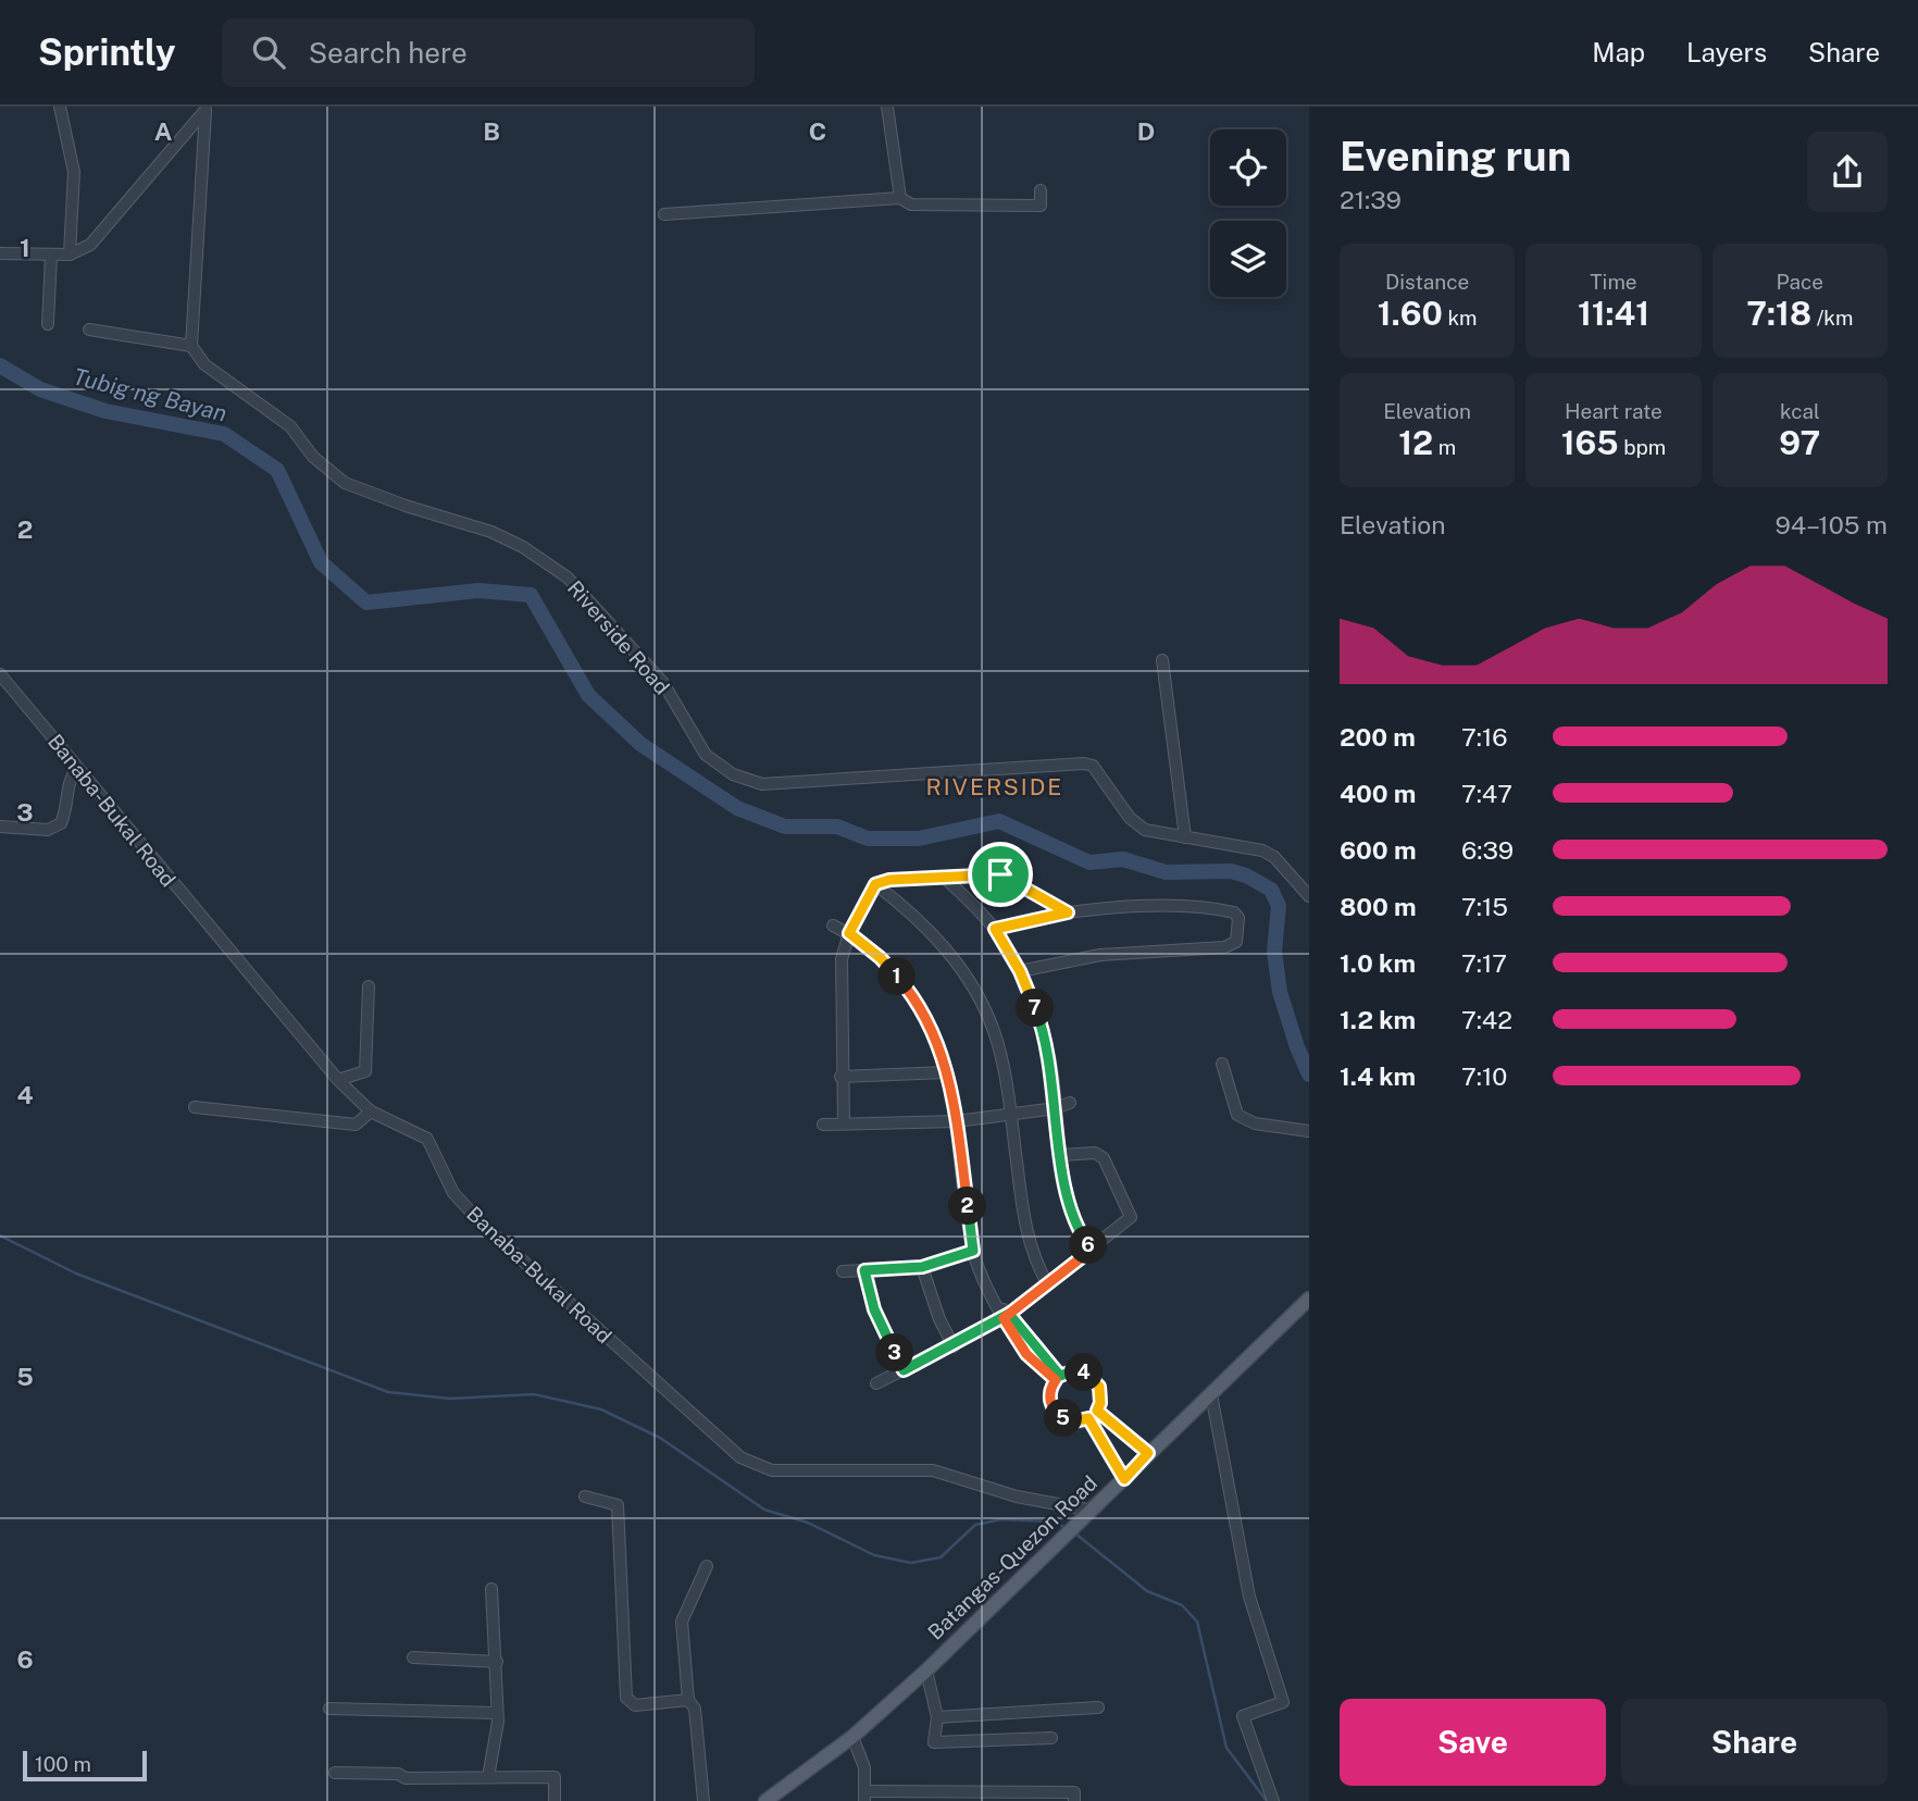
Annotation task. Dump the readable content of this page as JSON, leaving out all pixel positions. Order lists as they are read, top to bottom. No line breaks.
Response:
{"streets":{"main road":["Batangas-Quezon Road"],"street":["Riverside Road","Banaba-Bukal Road"]},"crossings":[["Banaba-Bukal Road","Batangas-Quezon Road"]],"districts":["RIVERSIDE"],"water":["Tubig ng Bayan"],"scale_bar":"100 m","page":{"header":"Sprintly","search":"Search here","nav":["Map","Layers","Share"],"heading":["Evening run","21:39"],"stats":[["Distance","1.60 km"],["Time","11:41"],["Pace","7:18 /km"],["Elevation","12 m"],["Heart rate","165 bpm"],["kcal","97"]],"chart":["Elevation","94–105 m"],"list":[{"name":"200 m","note":"7:16"},{"name":"400 m","note":"7:47"},{"name":"600 m","note":"6:39"},{"name":"800 m","note":"7:15"},{"name":"1.0 km","note":"7:17"},{"name":"1.2 km","note":"7:42"},{"name":"1.4 km","note":"7:10"}],"pins":["1","7","2","6","3","4","5"],"buttons":["Save","Share"],"scale":"100 m"},"grid":{"columns":["A","B","C","D"],"rows":["1","2","3","4","5","6"]}}
